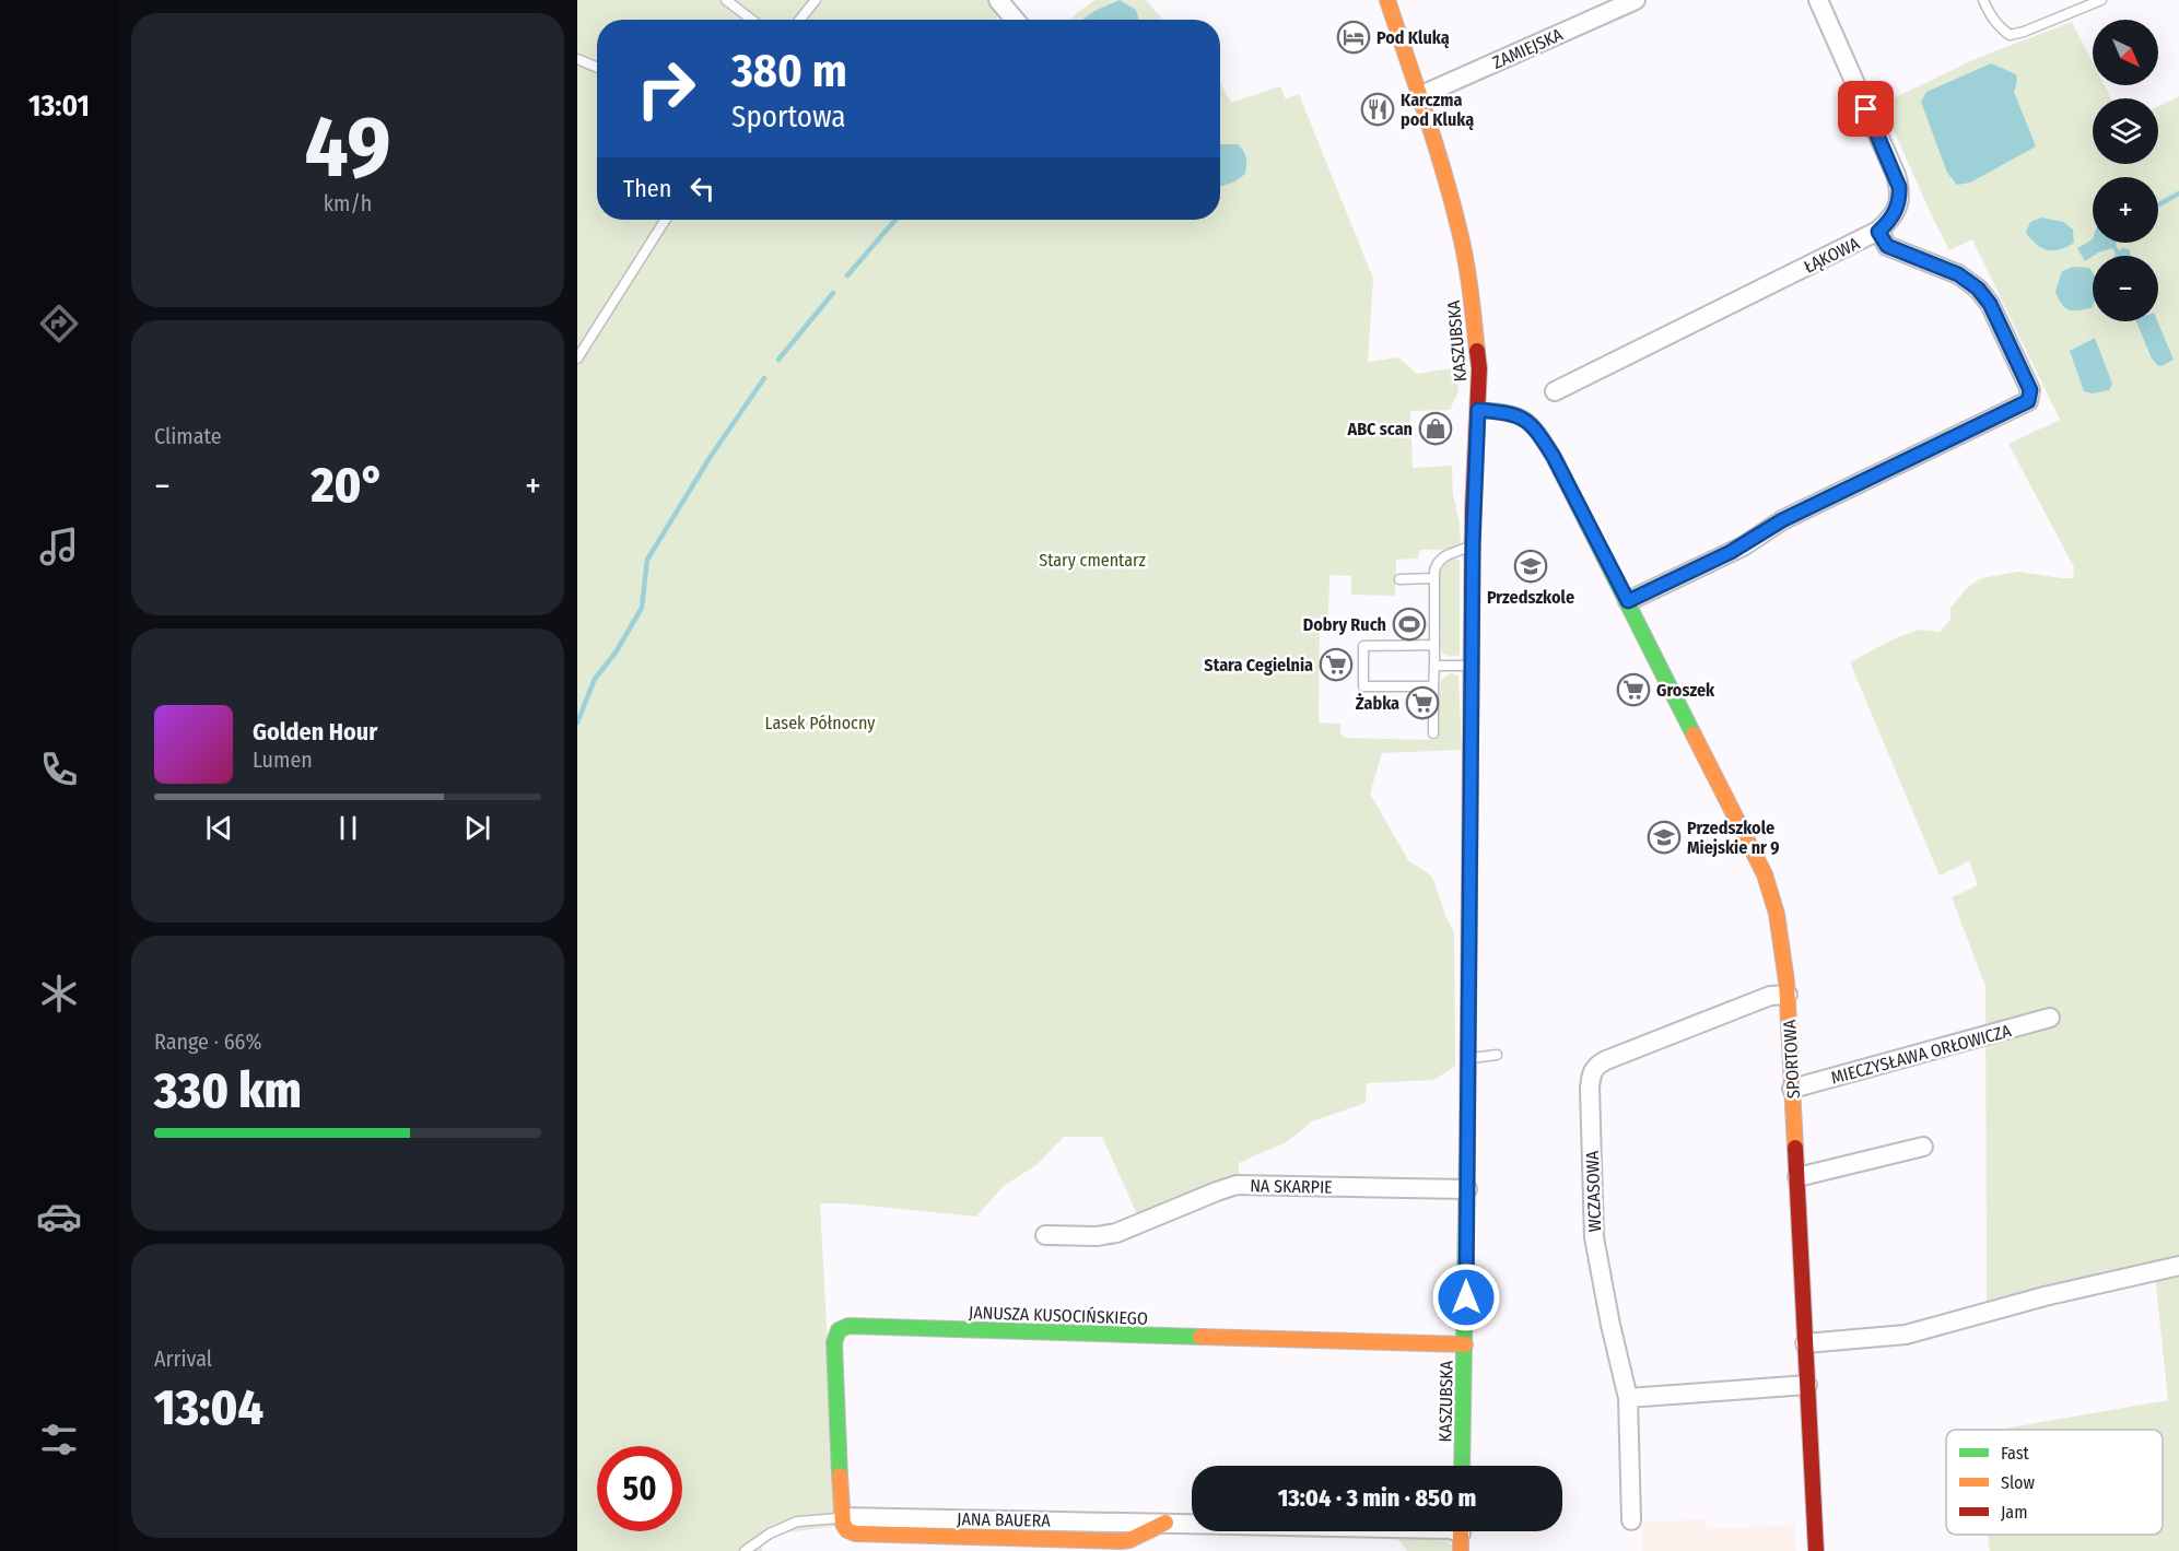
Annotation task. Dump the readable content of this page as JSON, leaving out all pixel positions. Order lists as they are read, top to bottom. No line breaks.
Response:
{"streets":{"street":["ZAMIEJSKA","ŁĄKOWA","KASZUBSKA","MIECZYSŁAWA ORŁOWICZA","SPORTOWA","NA SKARPIE","WCZASOWA","JANUSZA KUSOCIŃSKIEGO","JANA BAUERA"]},"crossings":[["ZAMIEJSKA","KASZUBSKA"],["KASZUBSKA","SPORTOWA"],["KASZUBSKA","NA SKARPIE"],["KASZUBSKA","JANUSZA KUSOCIŃSKIEGO"],["MIECZYSŁAWA ORŁOWICZA","SPORTOWA"],["SPORTOWA","WCZASOWA"],["JANUSZA KUSOCIŃSKIEGO","JANA BAUERA"]],"parks":["Stary cmentarz","Lasek Północny"],"places":{"hotel":["Pod Kluką"],"restaurant":["Karczma pod Kluką"],"shop":["ABC scan"],"school or university":["Przedszkole","Przedszkole Miejskie nr 9"],"sports":["Dobry Ruch"],"supermarket":["Stara Cegielnia","Groszek","Żabka"]},"legend":["Fast","Slow","Jam"],"north":"bottom right","page":{"tabs":"13:01","tile":[["49","km/h"],"Climate",["Range · 66%","330 km"],["Arrival","13:04"]],"map_buttons":["+","−"],"turn":["380 m","Sportowa"],"then":"Then","heat":["−","20°","+"],"song":["Golden Hour","Lumen"],"limit":"50","trip":"13:04 · 3 min · 850 m"}}
